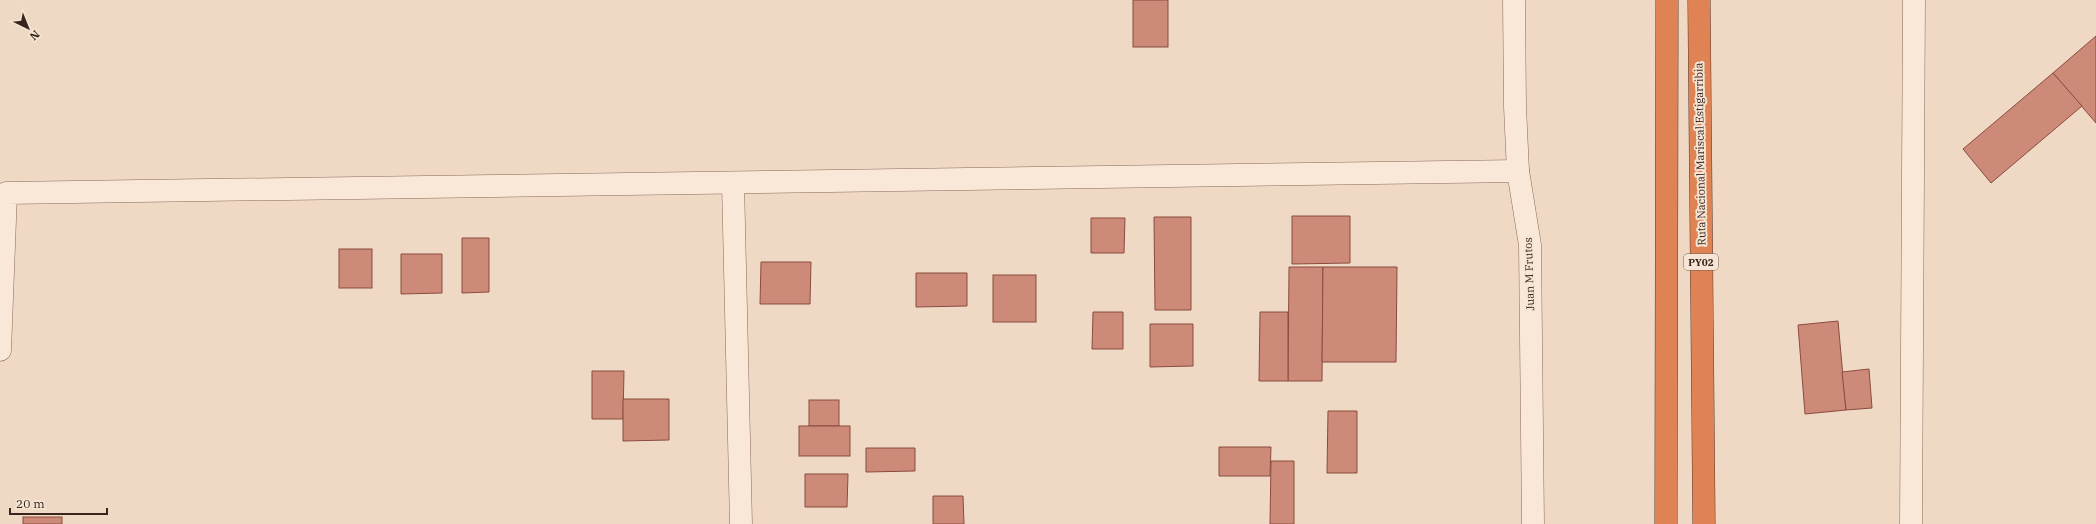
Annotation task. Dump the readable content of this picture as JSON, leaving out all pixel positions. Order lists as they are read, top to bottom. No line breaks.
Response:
{"streets":{"highway":["Ruta Nacional Mariscal Estigarribia","PY02"],"street":["Juan M Frutos"]},"scale_bar":"20 m","north":"bottom right"}
